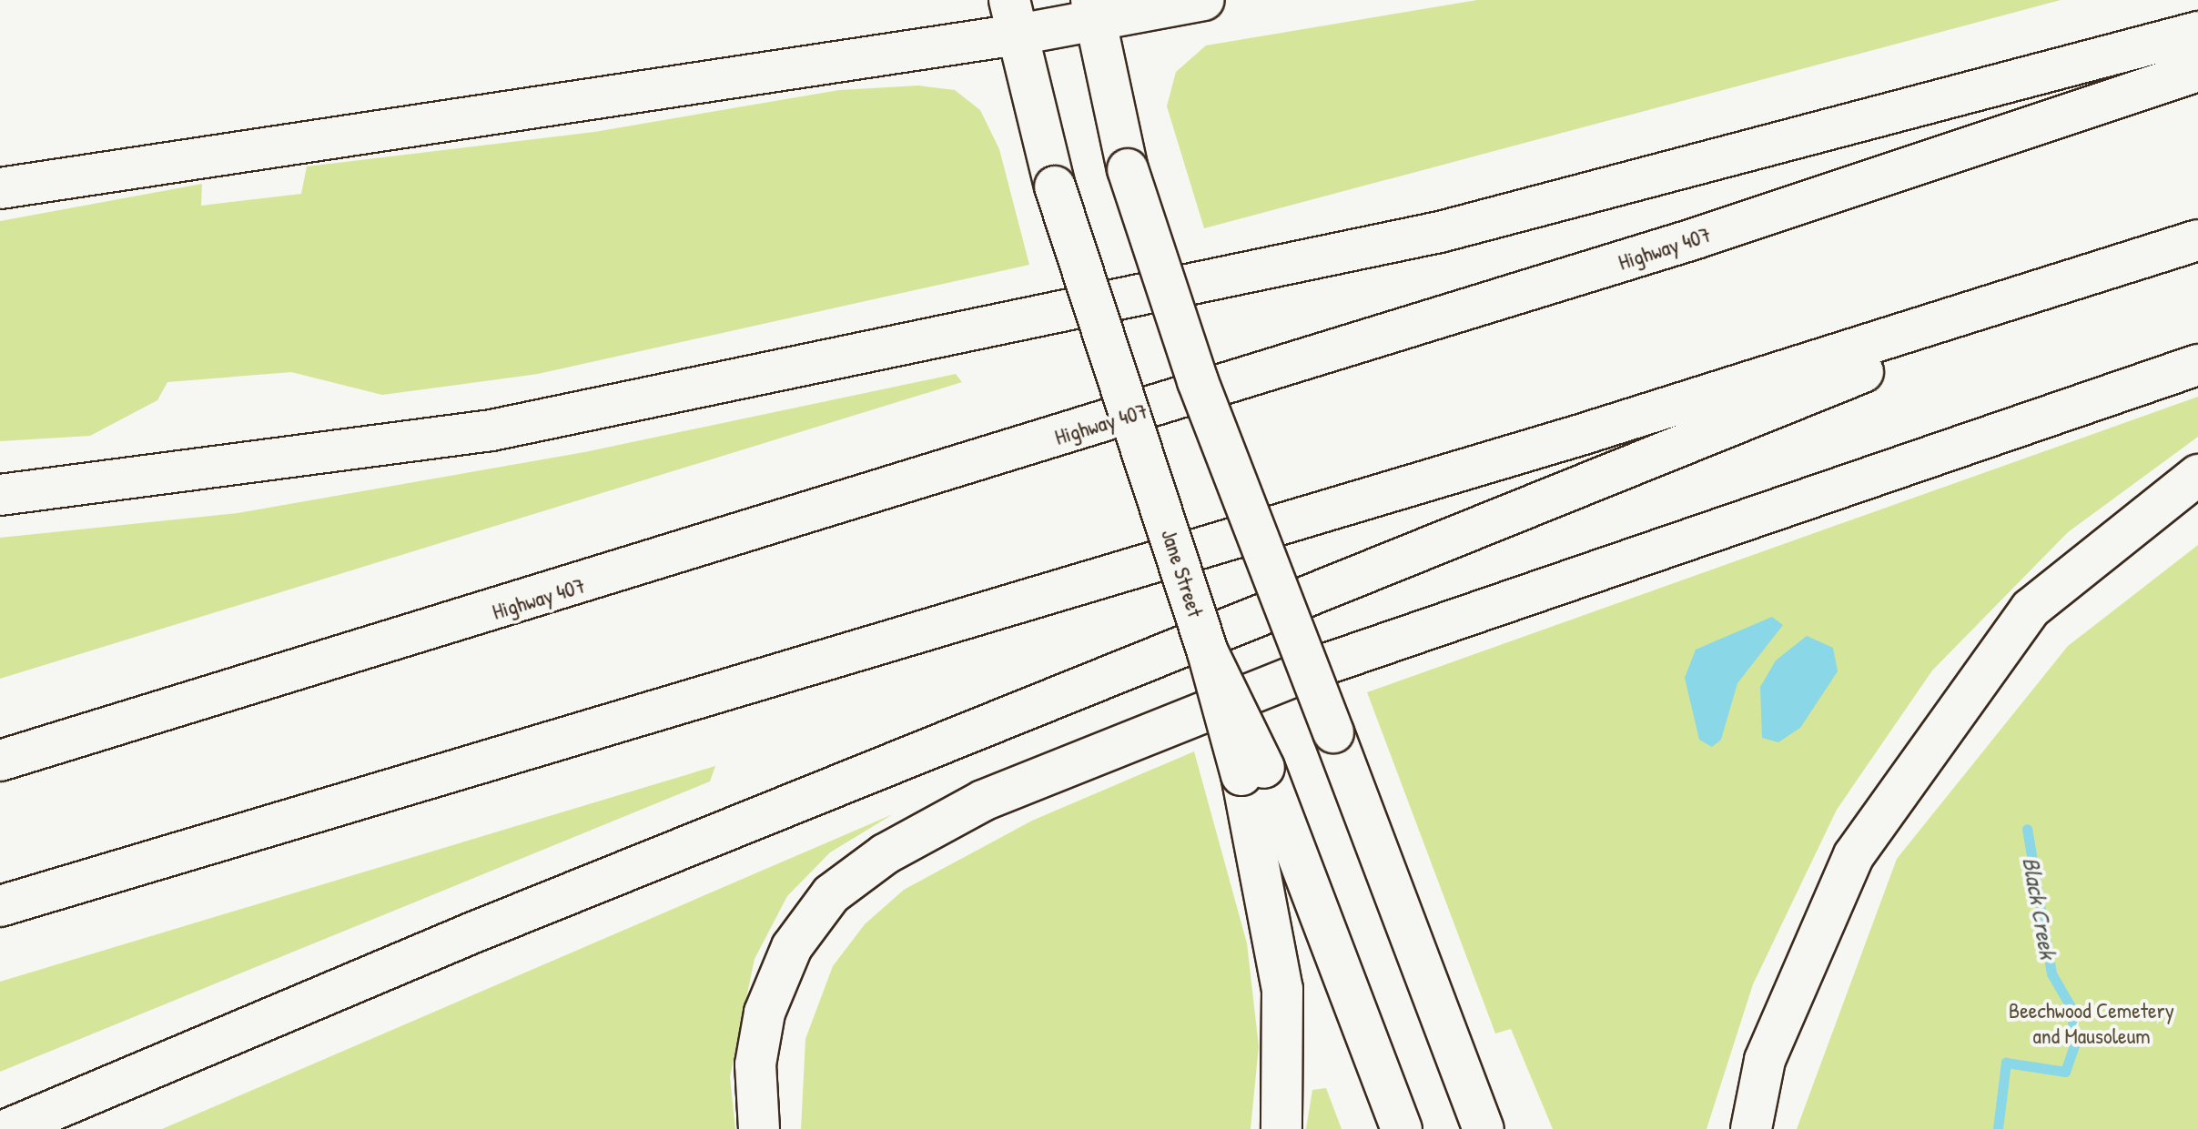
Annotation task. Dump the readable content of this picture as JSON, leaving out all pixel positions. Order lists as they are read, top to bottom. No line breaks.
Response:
{"streets":{"main road":["Highway 407","Jane Street"]},"water":["Black Creek"],"parks":["Beechwood Cemetery and Mausoleum"]}
